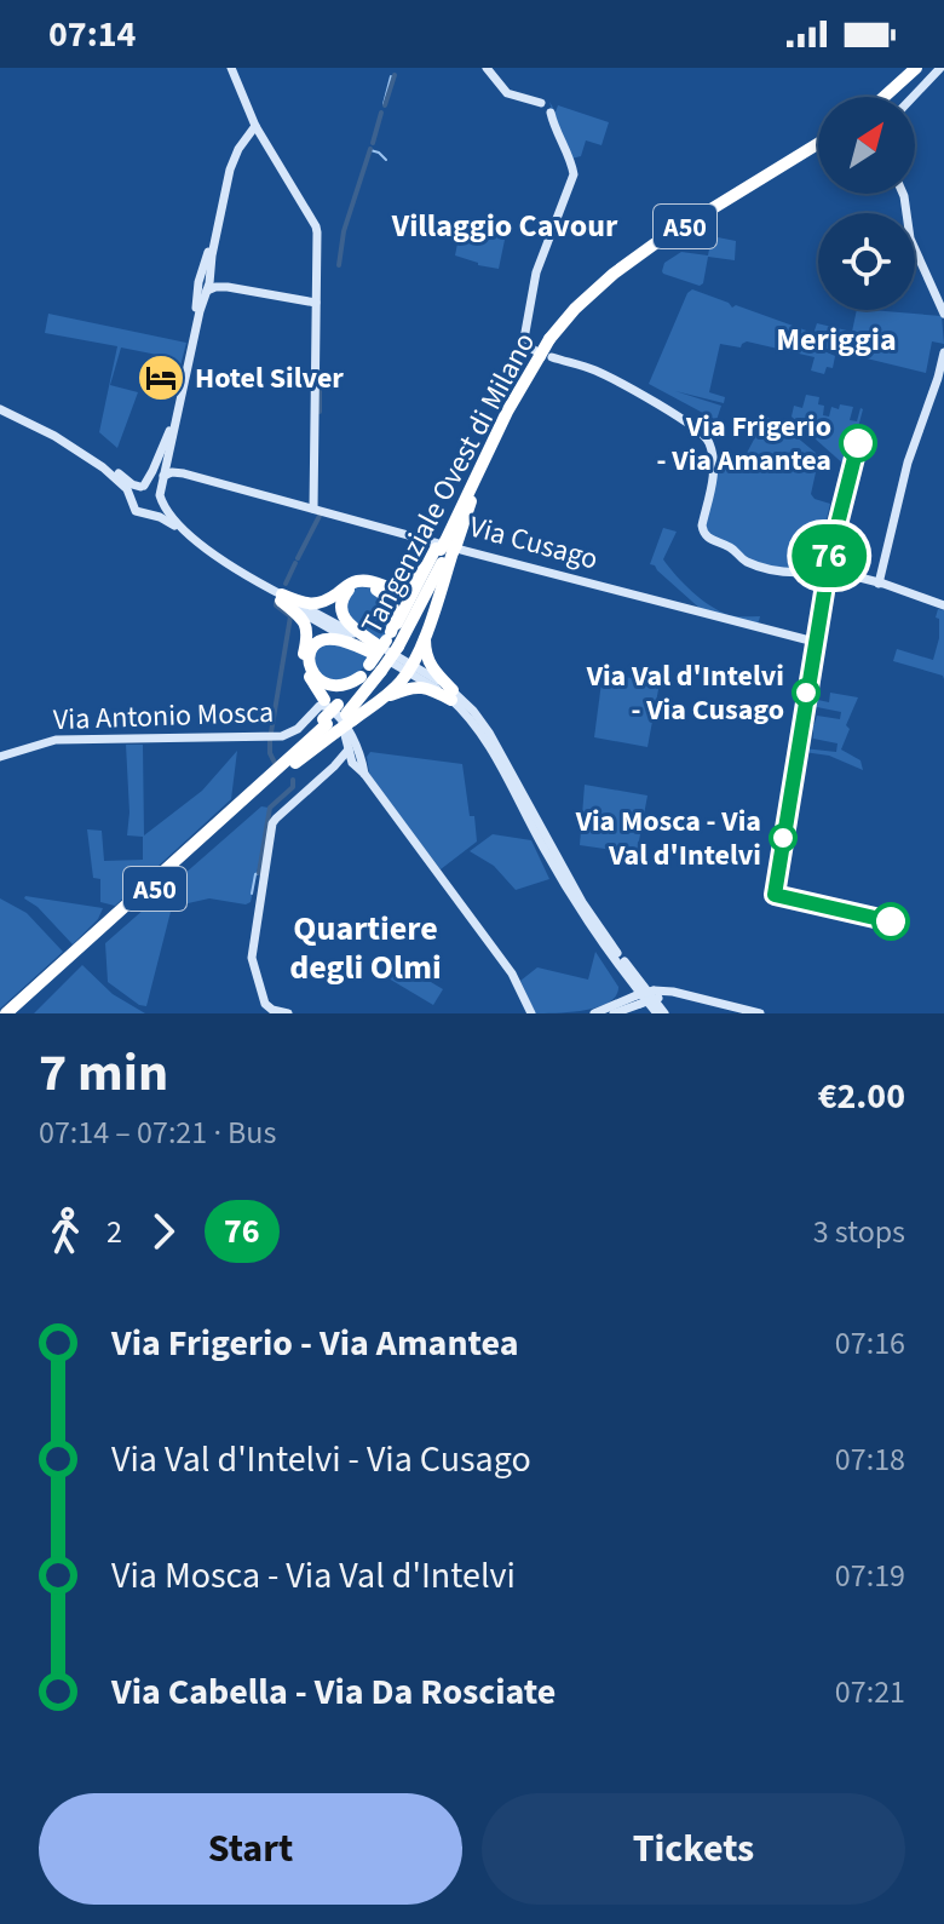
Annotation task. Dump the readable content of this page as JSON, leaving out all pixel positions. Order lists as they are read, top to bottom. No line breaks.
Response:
{"streets":{"highway":["A50","Tangenziale Ovest di Milano"],"street":["Via Cusago","Via Antonio Mosca"]},"crossings":[["Tangenziale Ovest di Milano","Via Antonio Mosca"]],"districts":["Villaggio Cavour","Meriggia","Quartiere degli Olmi"],"places":{"hotel":["Hotel Silver"],"other":["Via Frigerio - Via Amantea","Via Val d'Intelvi - Via Cusago","Via Mosca - Via Val d'Intelvi"]},"lines":["bus line 76"],"north":"top right","page":{"status":"07:14","on_map":"76","heading":["7 min","07:14 – 07:21 · Bus","€2.00"],"legs":["2","76","3 stops"],"list":[{"name":"Via Frigerio - Via Amantea","value":"07:16"},{"name":"Via Val d'Intelvi - Via Cusago","value":"07:18"},{"name":"Via Mosca - Via Val d'Intelvi","value":"07:19"},{"name":"Via Cabella - Via Da Rosciate","value":"07:21"}],"buttons":["Start","Tickets"]}}
